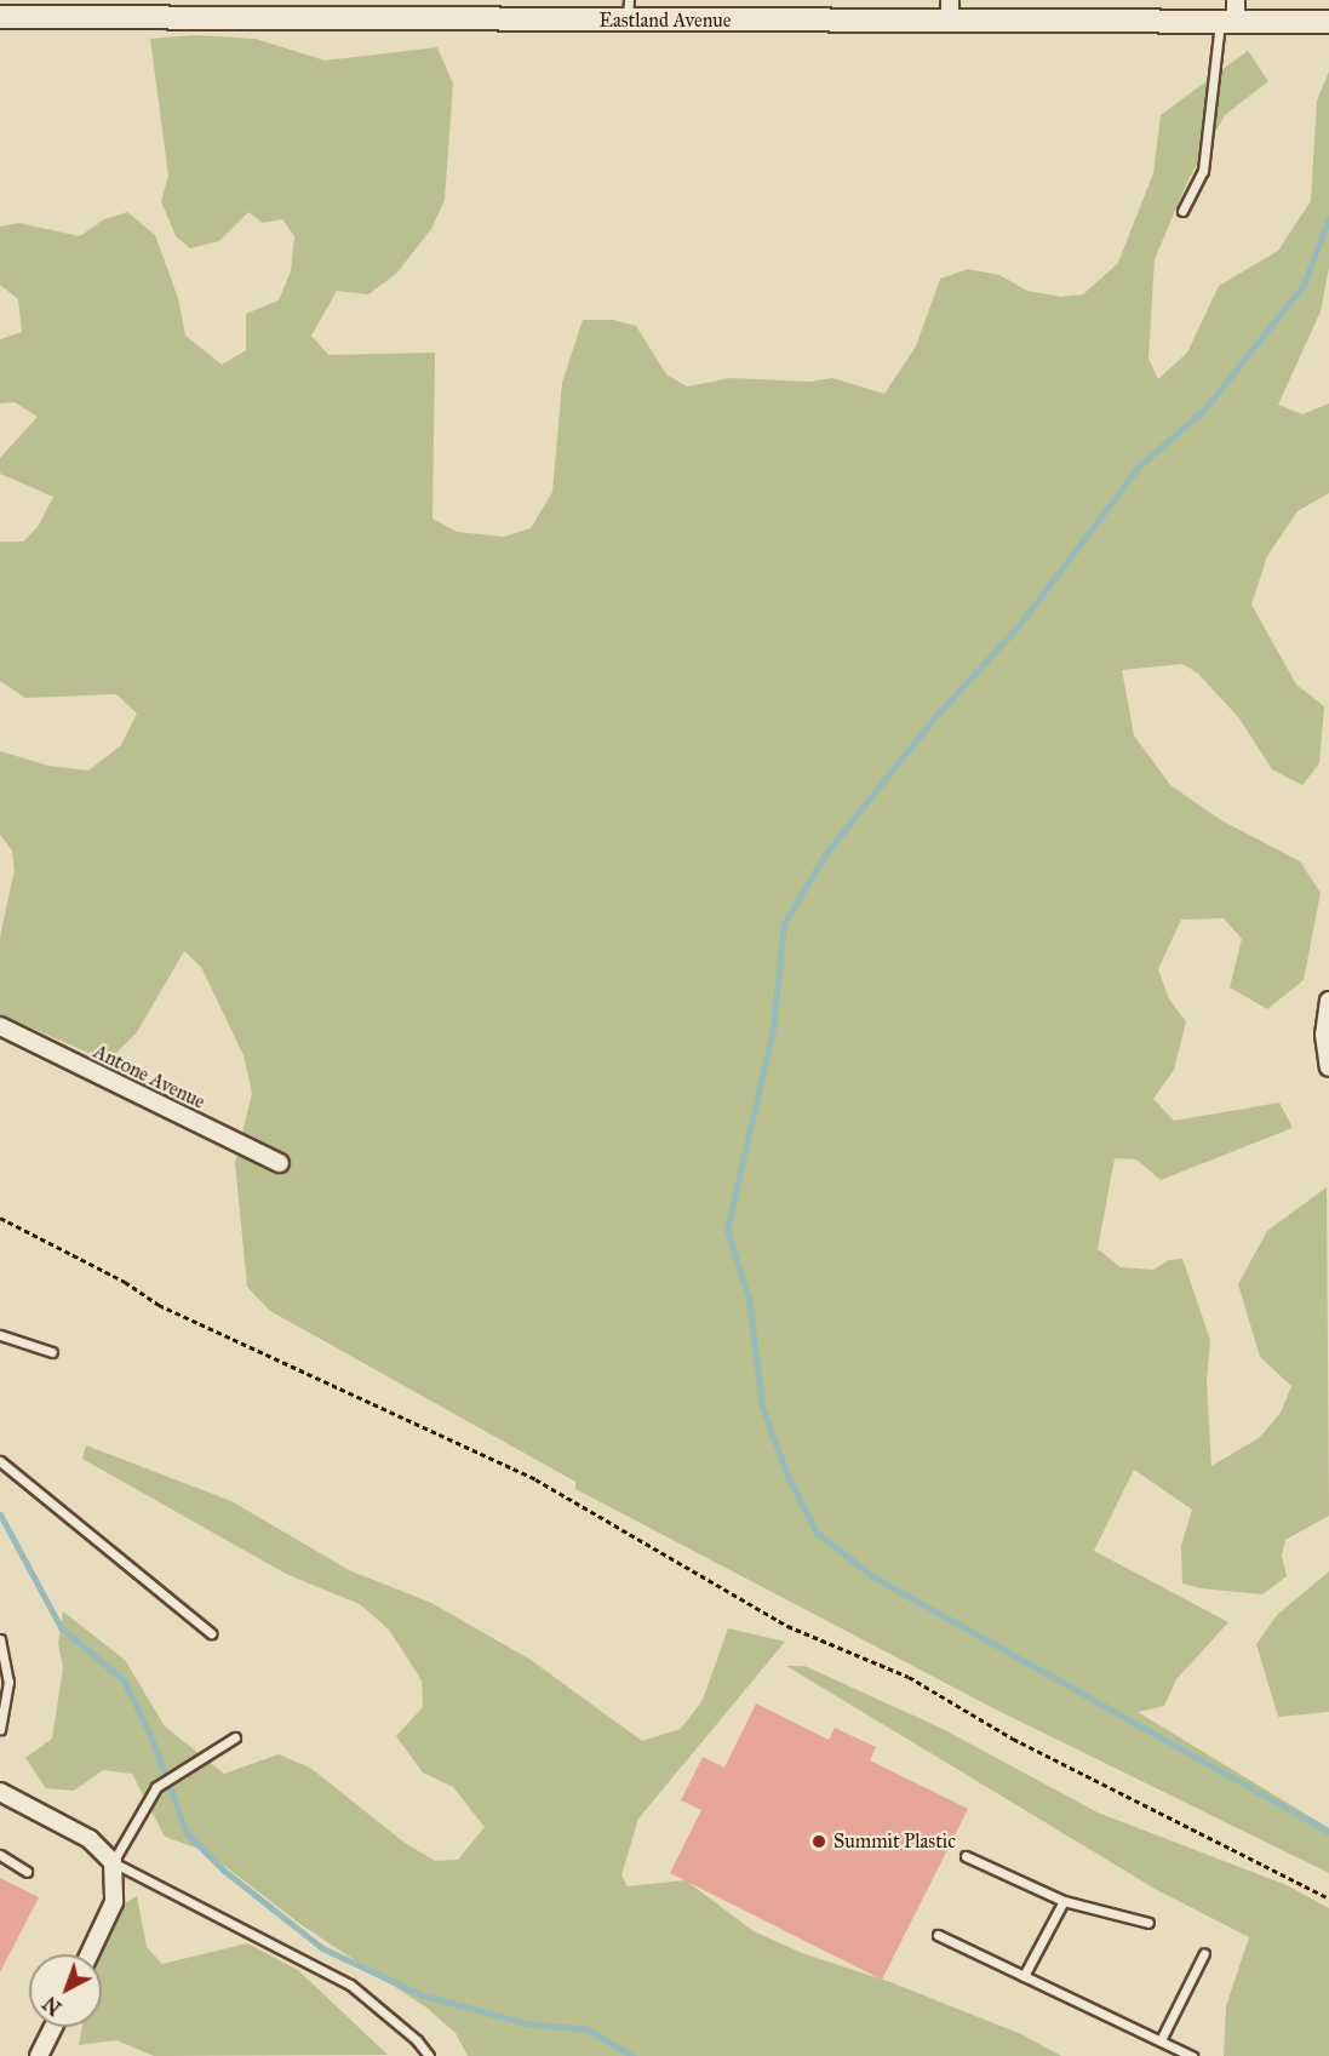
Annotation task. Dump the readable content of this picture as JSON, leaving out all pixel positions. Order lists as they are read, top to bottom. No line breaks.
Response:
{"streets":{"street":["Eastland Avenue","Antone Avenue"]},"places":["Summit Plastic"],"north":"bottom left"}
